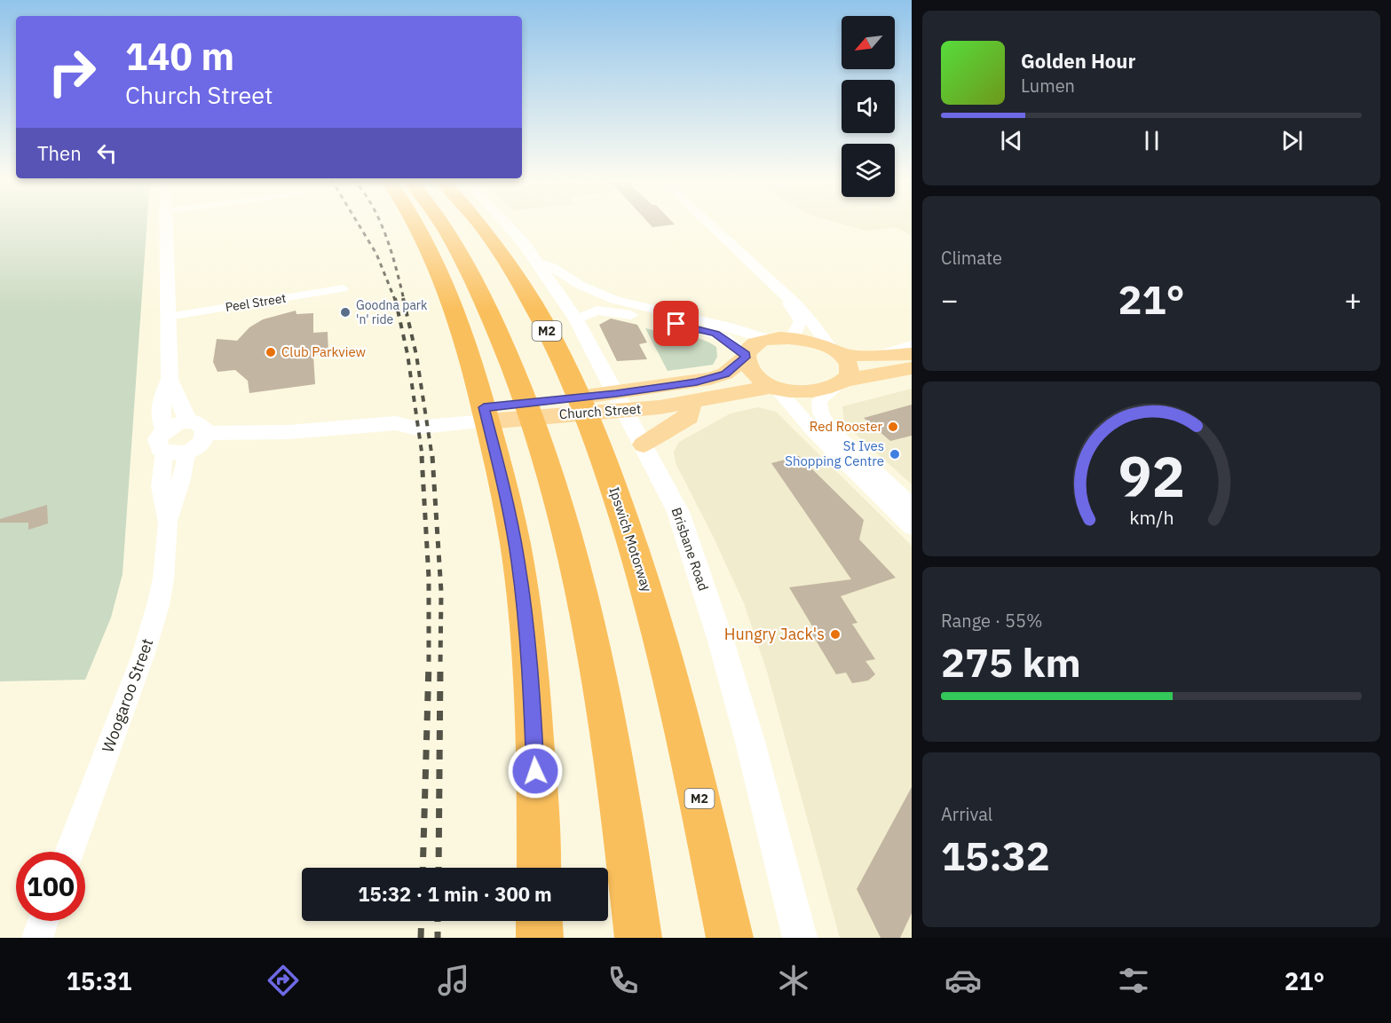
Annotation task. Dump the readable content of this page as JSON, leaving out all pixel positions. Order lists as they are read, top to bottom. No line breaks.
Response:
{"streets":{"highway":["M2","Ipswich Motorway"],"main road":["Church Street","Brisbane Road"],"street":["Peel Street","Woogaroo Street"]},"crossings":[["Church Street","Brisbane Road"],["Church Street","Woogaroo Street"]],"places":["Goodna park 'n' ride","Club Parkview","Red Rooster","St Ives Shopping Centre","Hungry Jack's"],"north":"bottom left","page":{"turn":["140 m","Church Street"],"song":["Golden Hour","Lumen"],"then":"Then","tile":["Climate",["Range · 55%","275 km"],["Arrival","15:32"]],"heat":["−","21°","+"],"limit":"100","trip":"15:32 · 1 min · 300 m","tabs":["15:31","21°"],"gauge":["92","km/h"]}}
